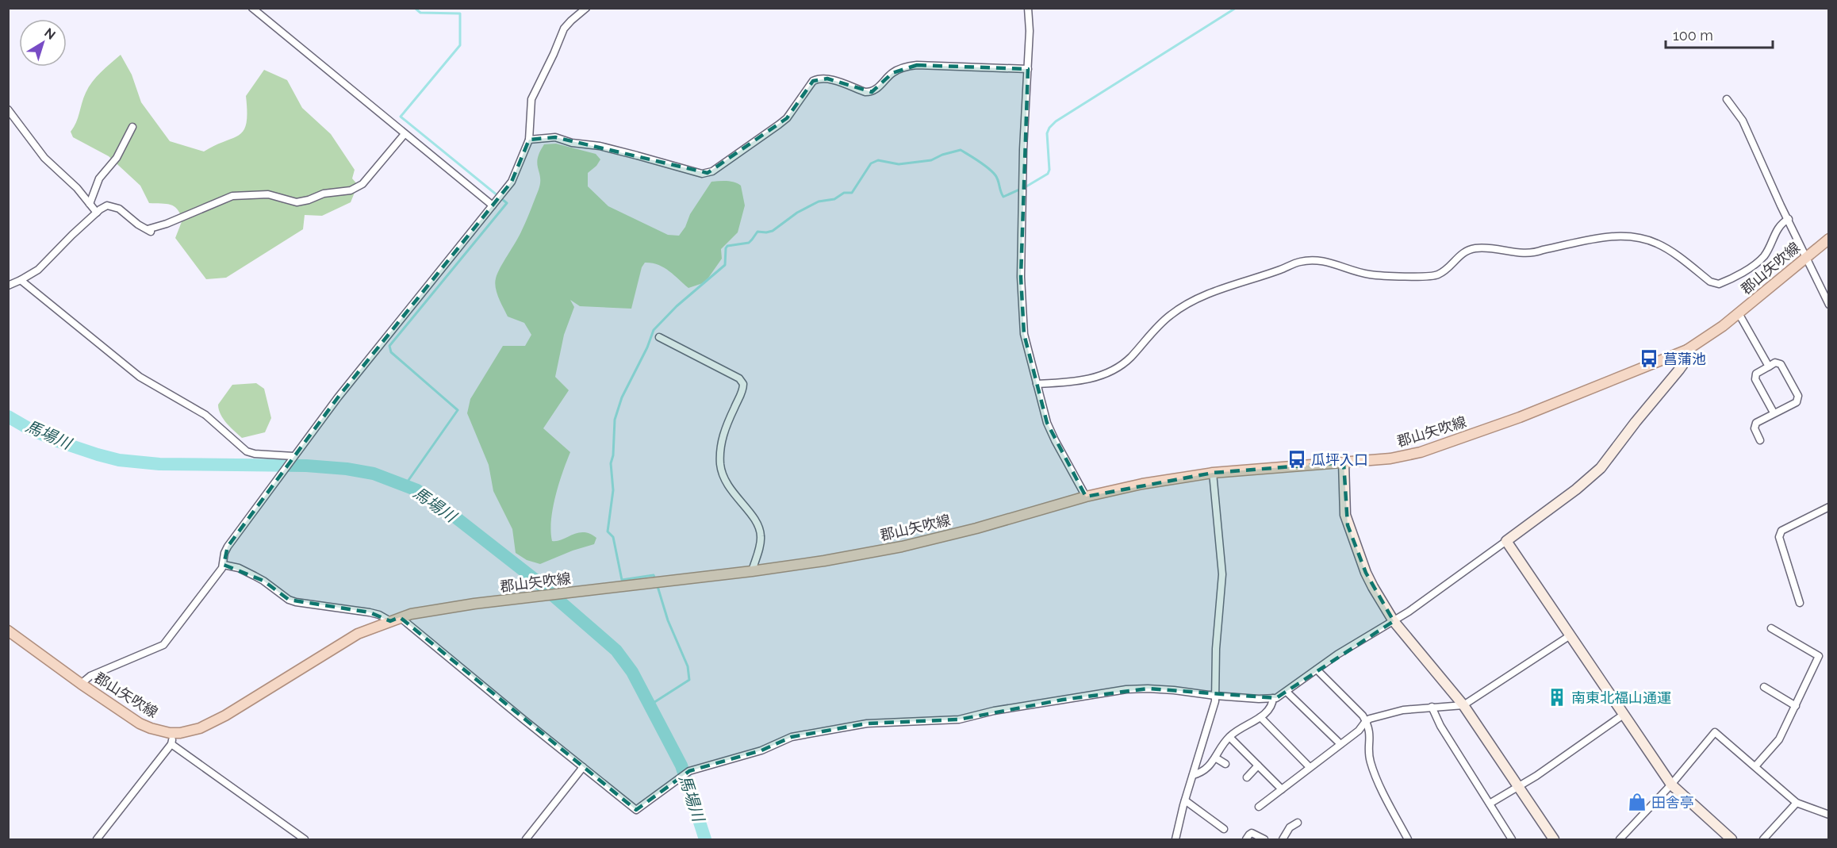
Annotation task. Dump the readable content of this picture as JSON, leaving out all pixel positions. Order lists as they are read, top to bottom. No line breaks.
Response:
{"streets":{"main road":["郡山矢吹線"]},"water":["馬場川"],"places":{"bus stop":["菖蒲池","瓜坪入口"],"building":["南東北福山通運"],"shop":["田舎亭"]},"scale_bar":"100 m","north":"top right"}
